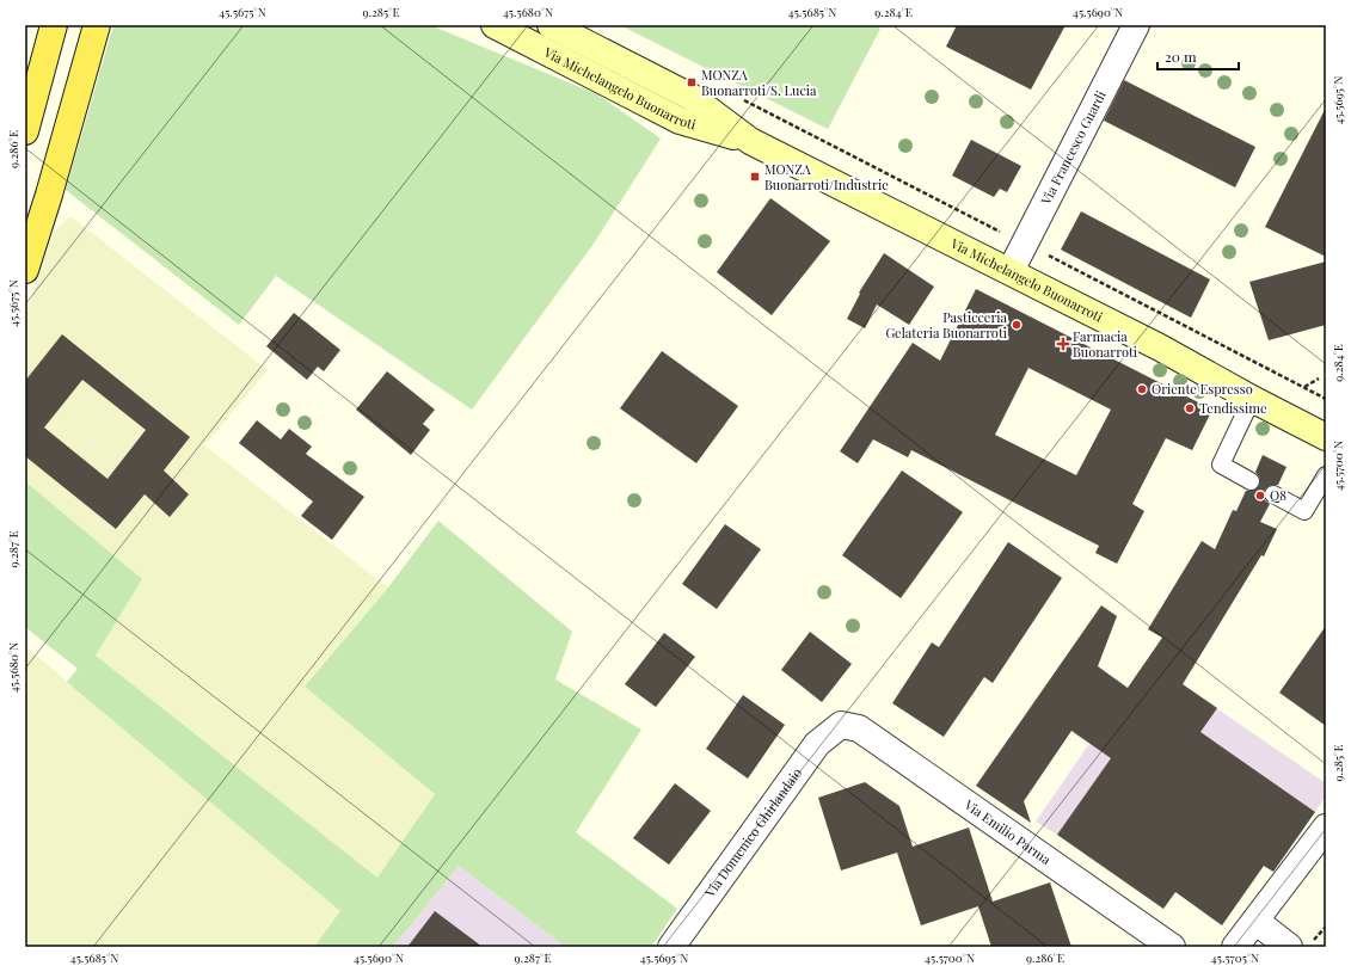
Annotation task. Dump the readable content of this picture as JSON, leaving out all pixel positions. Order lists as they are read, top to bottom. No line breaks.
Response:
{"streets":{"street":["Via Michelangelo Buonarroti","Via Francesco Guardi","Via Domenico Ghirlandaio","Via Emilio Parma"]},"crossings":[["Via Michelangelo Buonarroti","Via Francesco Guardi"],["Via Domenico Ghirlandaio","Via Emilio Parma"]],"places":{"transit":["MONZA Buonarroti/S. Lucia","MONZA Buonarroti/Industrie"],"other":["Pasticceria Gelateria Buonarroti","Oriente Espresso","Tendissime","Q8"],"health":["Farmacia Buonarroti"]},"scale_bar":"20 m","coordinates":["45.5675°N","9.285°E","45.5680°N","45.5685°N","9.284°E","45.5690°N","45.5695°N","9.286°E","45.5700°N","9.287°E","45.5705°N"]}
